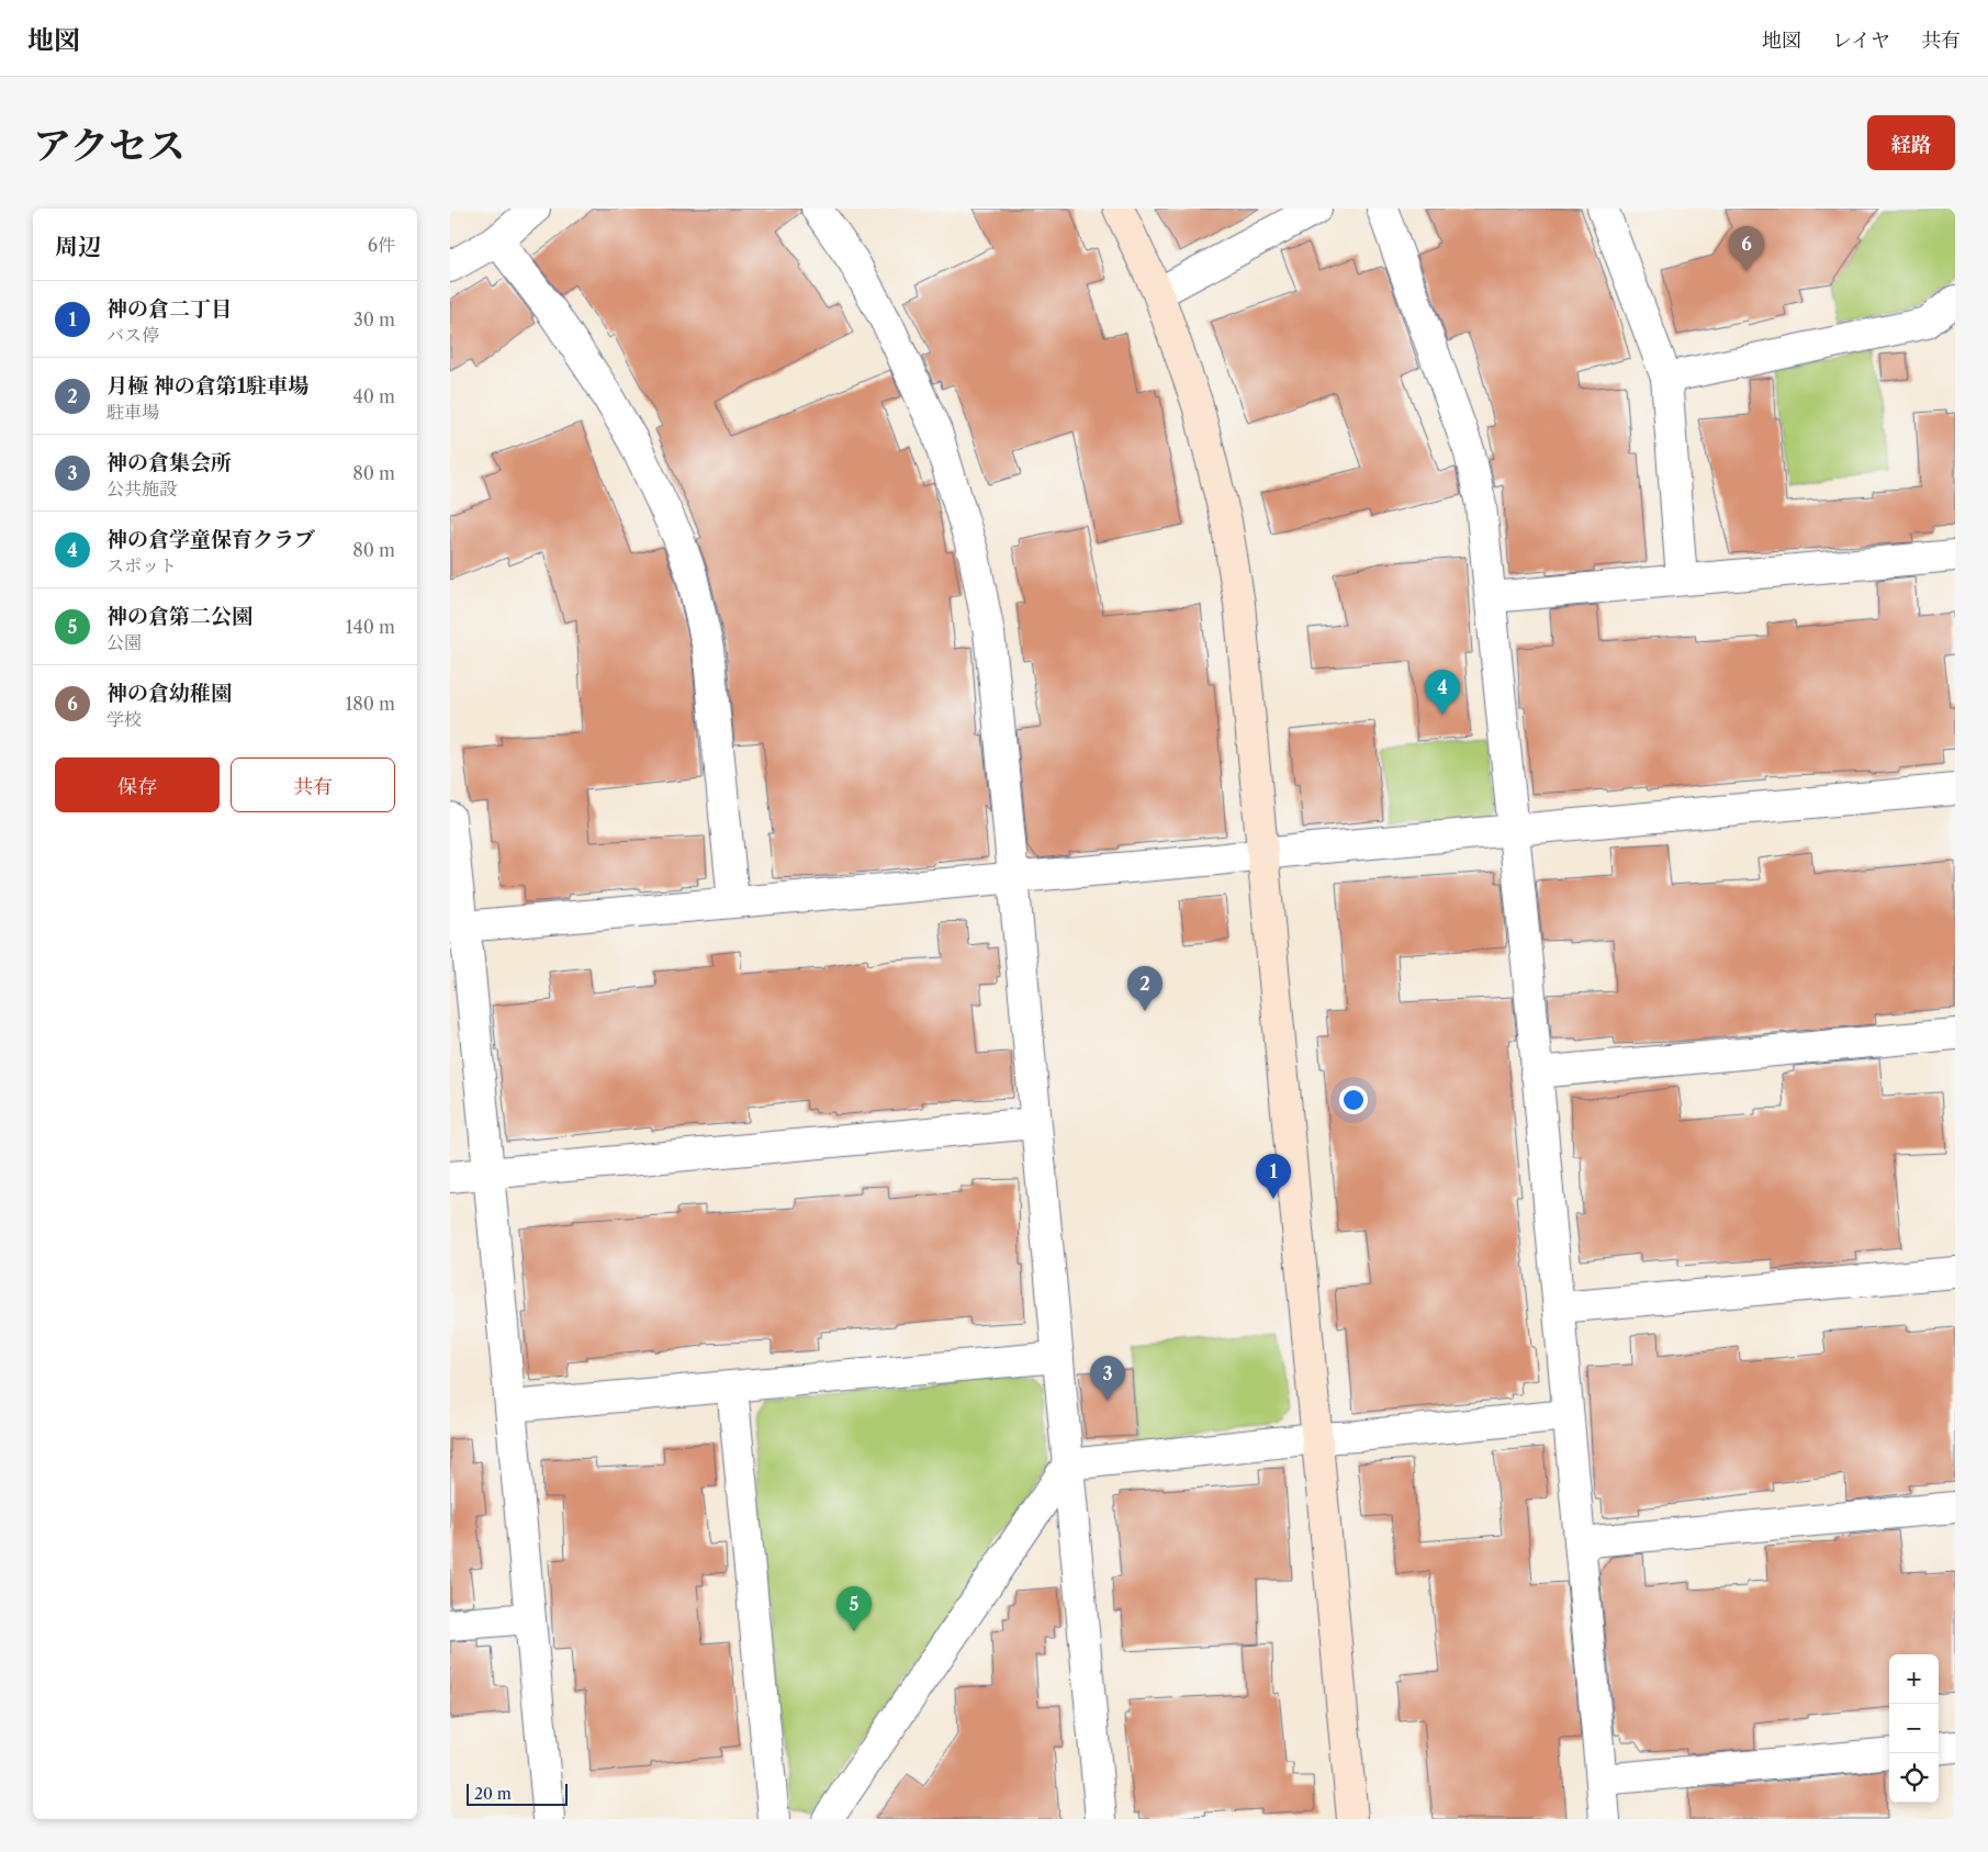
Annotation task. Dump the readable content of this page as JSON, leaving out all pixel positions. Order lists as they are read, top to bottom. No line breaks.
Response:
{"scale_bar":"20 m","page":{"header":"地図","nav":["地図","レイヤ","共有"],"title":"アクセス","buttons":["経路",["保存","共有"]],"heading":["周辺","6件"],"pins":["6","4","2","1","3","5"],"list":[{"mark":"1","name":"神の倉二丁目","note":"バス停","value":"30 m"},{"mark":"2","name":"月極 神の倉第1駐車場","note":"駐車場","value":"40 m"},{"mark":"3","name":"神の倉集会所","note":"公共施設","value":"80 m"},{"mark":"4","name":"神の倉学童保育クラブ","note":"スポット","value":"80 m"},{"mark":"5","name":"神の倉第二公園","note":"公園","value":"140 m"},{"mark":"6","name":"神の倉幼稚園","note":"学校","value":"180 m"}],"map_buttons":["+","−"],"scale":"20 m"}}
